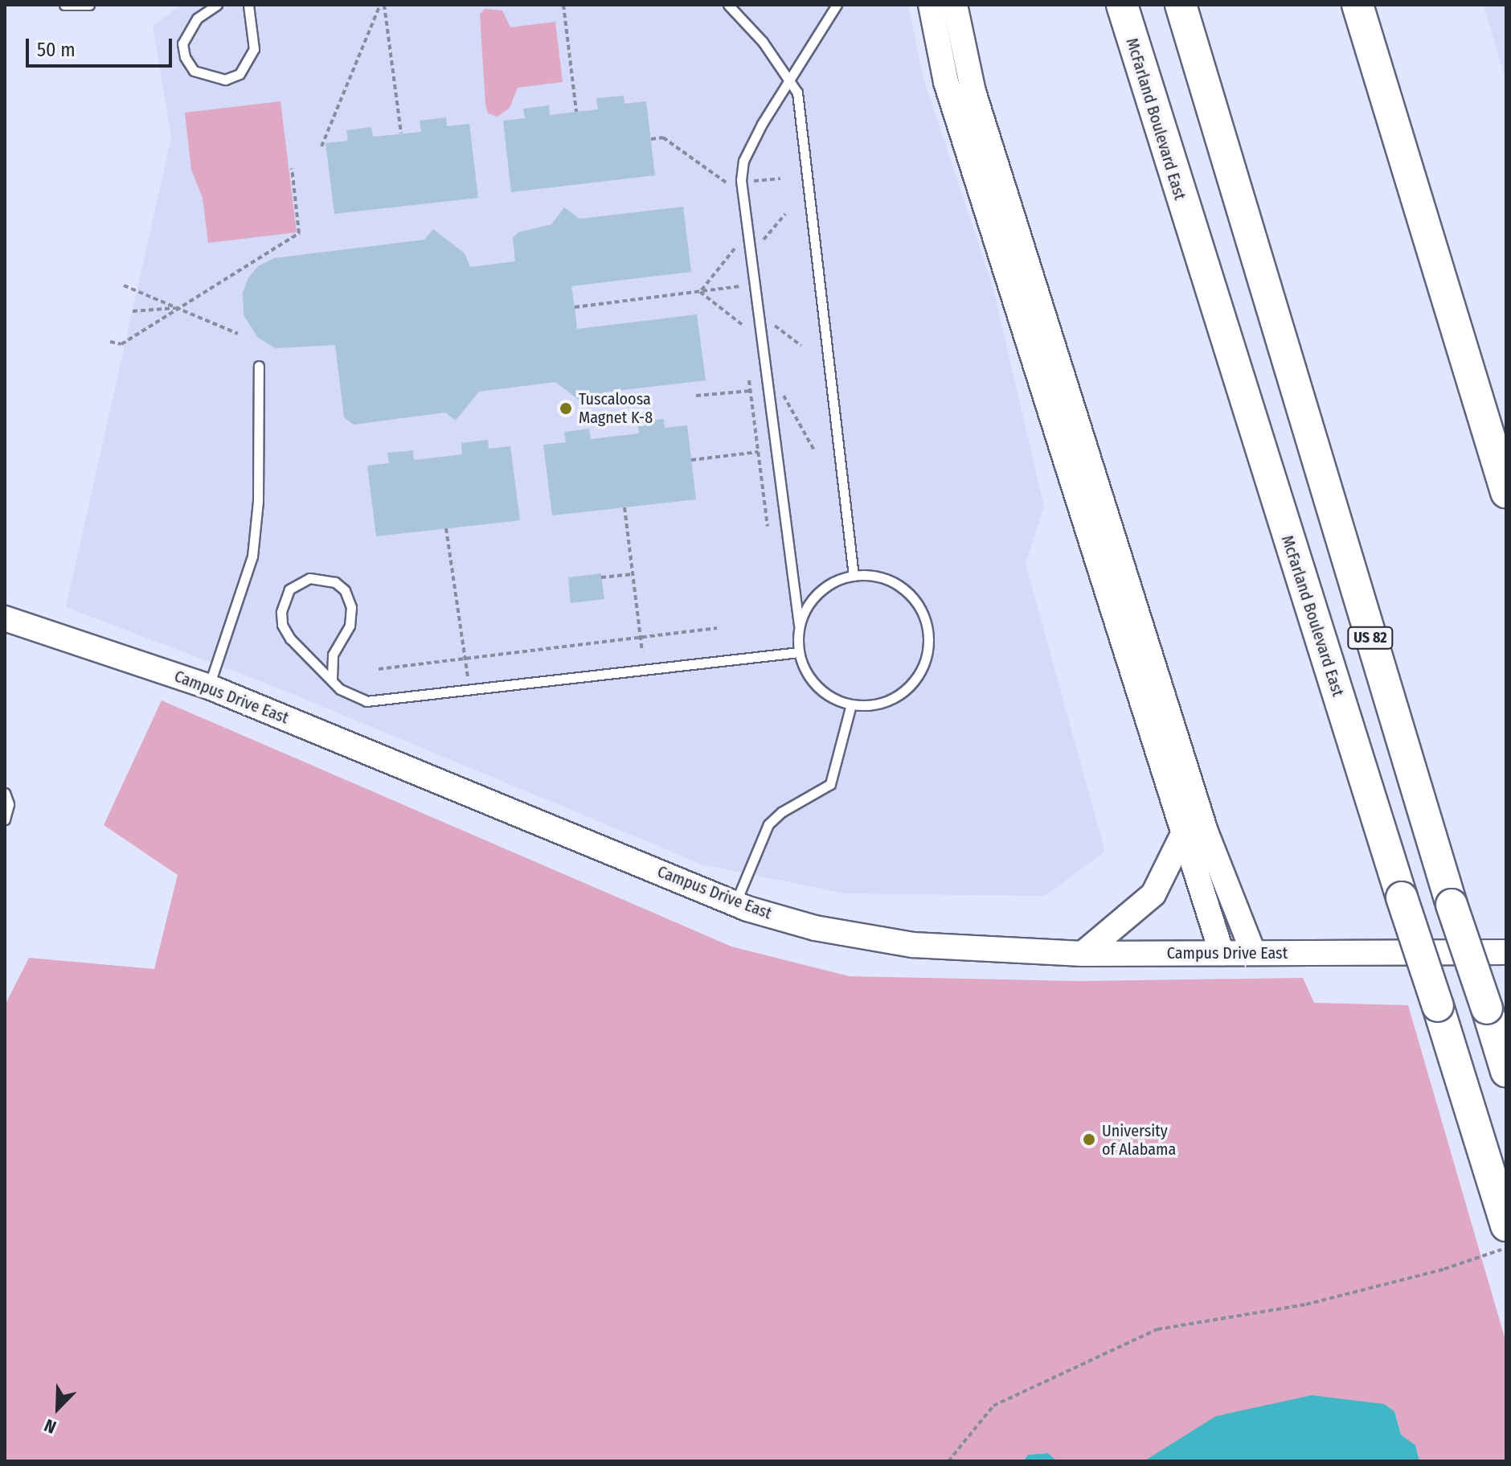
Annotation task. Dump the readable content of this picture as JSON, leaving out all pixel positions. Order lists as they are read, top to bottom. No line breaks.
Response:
{"streets":{"highway":["McFarland Boulevard East","US 82"],"street":["Campus Drive East"]},"places":["Tuscaloosa Magnet K-8","University of Alabama"],"scale_bar":"50 m","north":"bottom left"}
